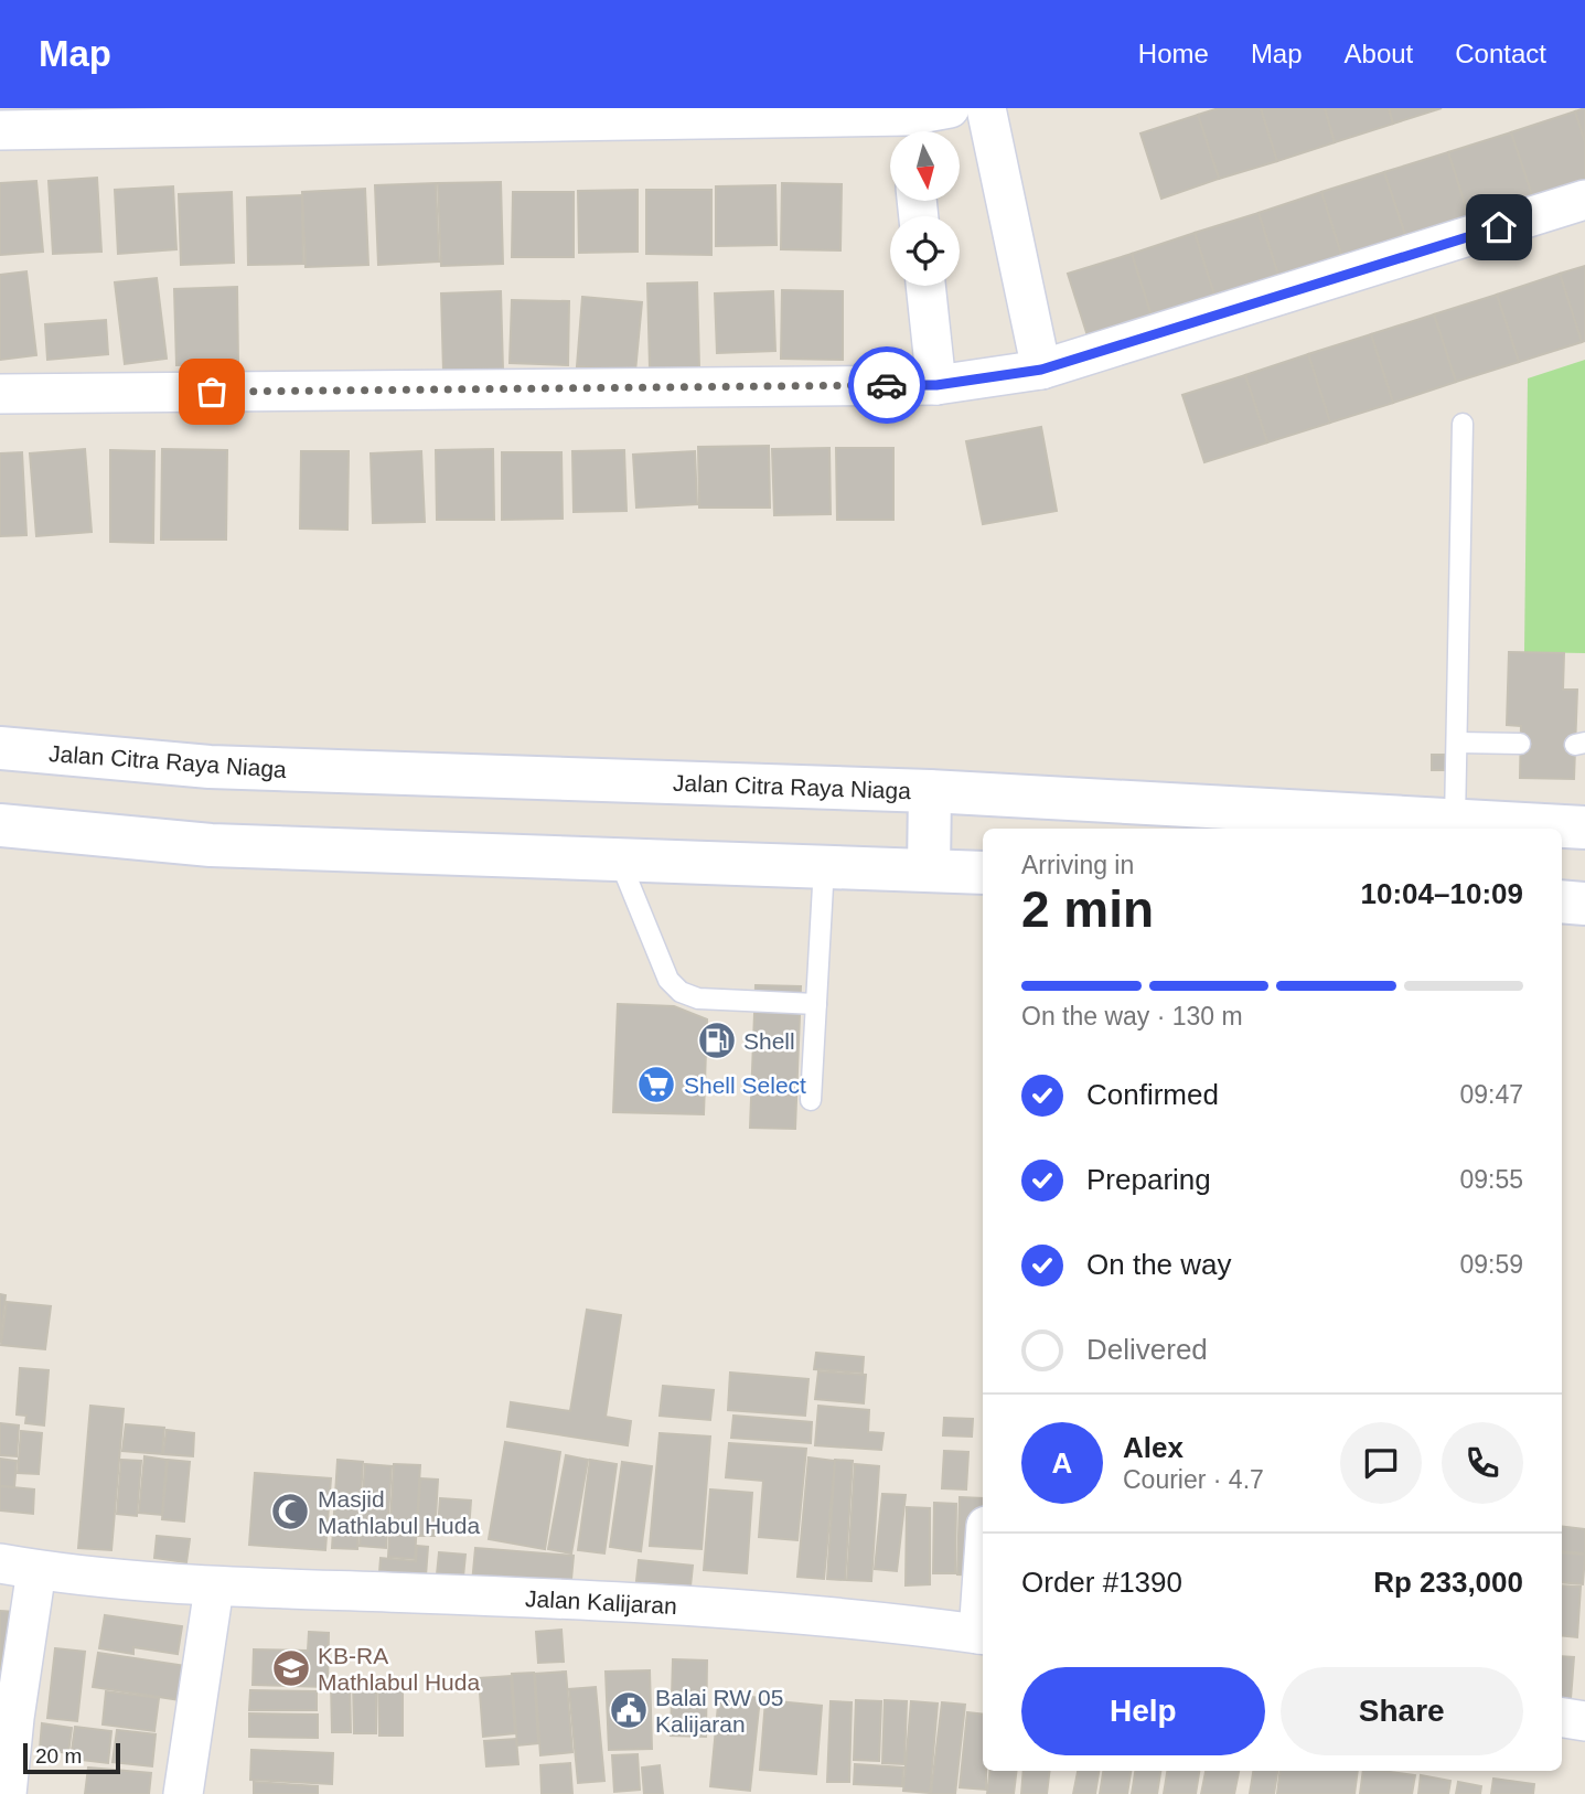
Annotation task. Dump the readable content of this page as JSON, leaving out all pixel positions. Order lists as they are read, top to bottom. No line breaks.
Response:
{"streets":{"street":["Jalan Citra Raya Niaga","Jalan Kalijaran"]},"places":{"fuel station":["Shell"],"supermarket":["Shell Select"],"mosque":["Masjid Mathlabul Huda"],"school or university":["KB-RA Mathlabul Huda"],"public building":["Balai RW 05 Kalijaran"]},"scale_bar":"20 m","north":"bottom","page":{"header":"Map","nav":["Home","Map","About","Contact"],"heading":["2 min","Arriving in","10:04–10:09"],"panel":["Alex","Courier · 4.7","Order #1390","Rp 233,000"],"bar":"On the way · 130 m","list":[["Confirmed","09:47"],["Preparing","09:55"],["On the way","09:59"],"Delivered"],"round":"A","buttons":["Help","Share"],"scale":"20 m"}}
